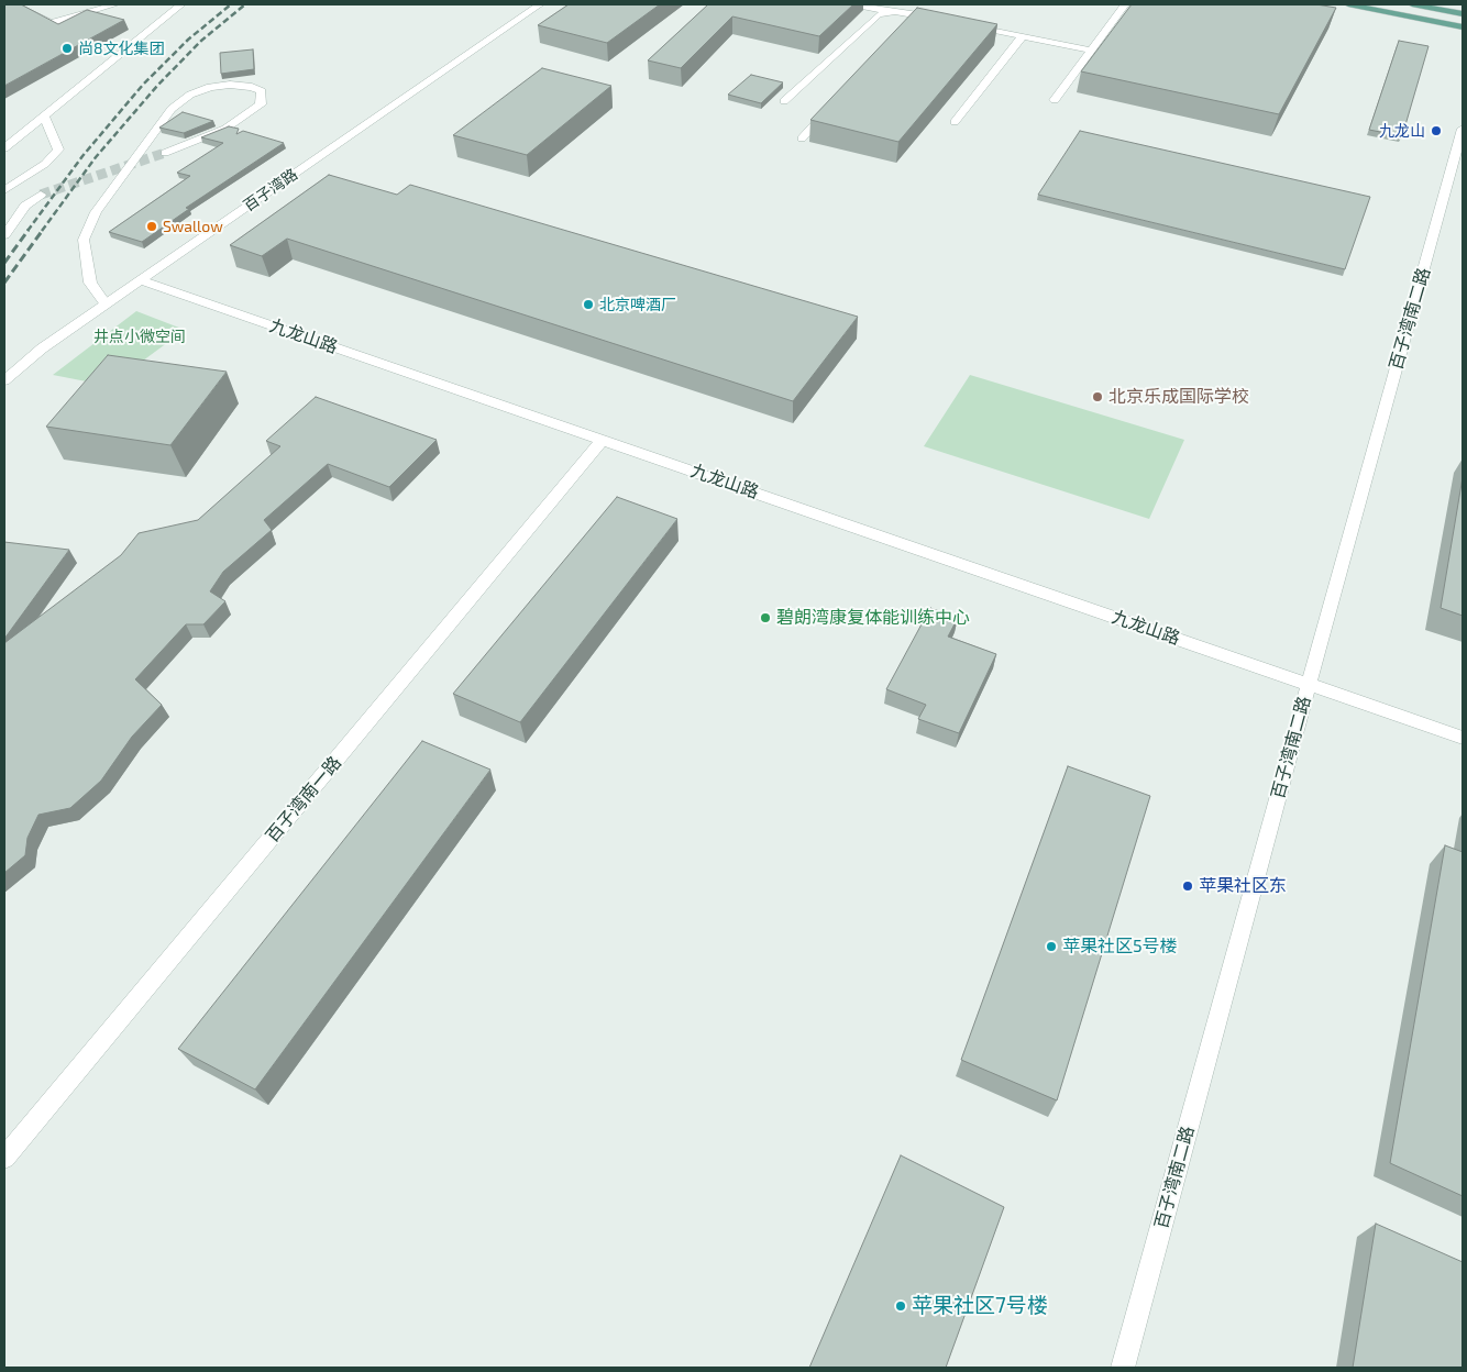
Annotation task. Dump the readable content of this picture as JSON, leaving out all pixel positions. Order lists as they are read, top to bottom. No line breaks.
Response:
{"streets":{"street":["百子湾路","百子湾南二路","九龙山路","百子湾南一路"]},"crossings":[["百子湾路","九龙山路"],["百子湾南二路","九龙山路"],["九龙山路","百子湾南一路"]],"parks":["井点小微空间"],"places":["尚8文化集团","九龙山","Swallow","北京啤酒厂","北京乐成国际学校","碧朗湾康复体能训练中心","苹果社区东","苹果社区5号楼","苹果社区7号楼"]}
